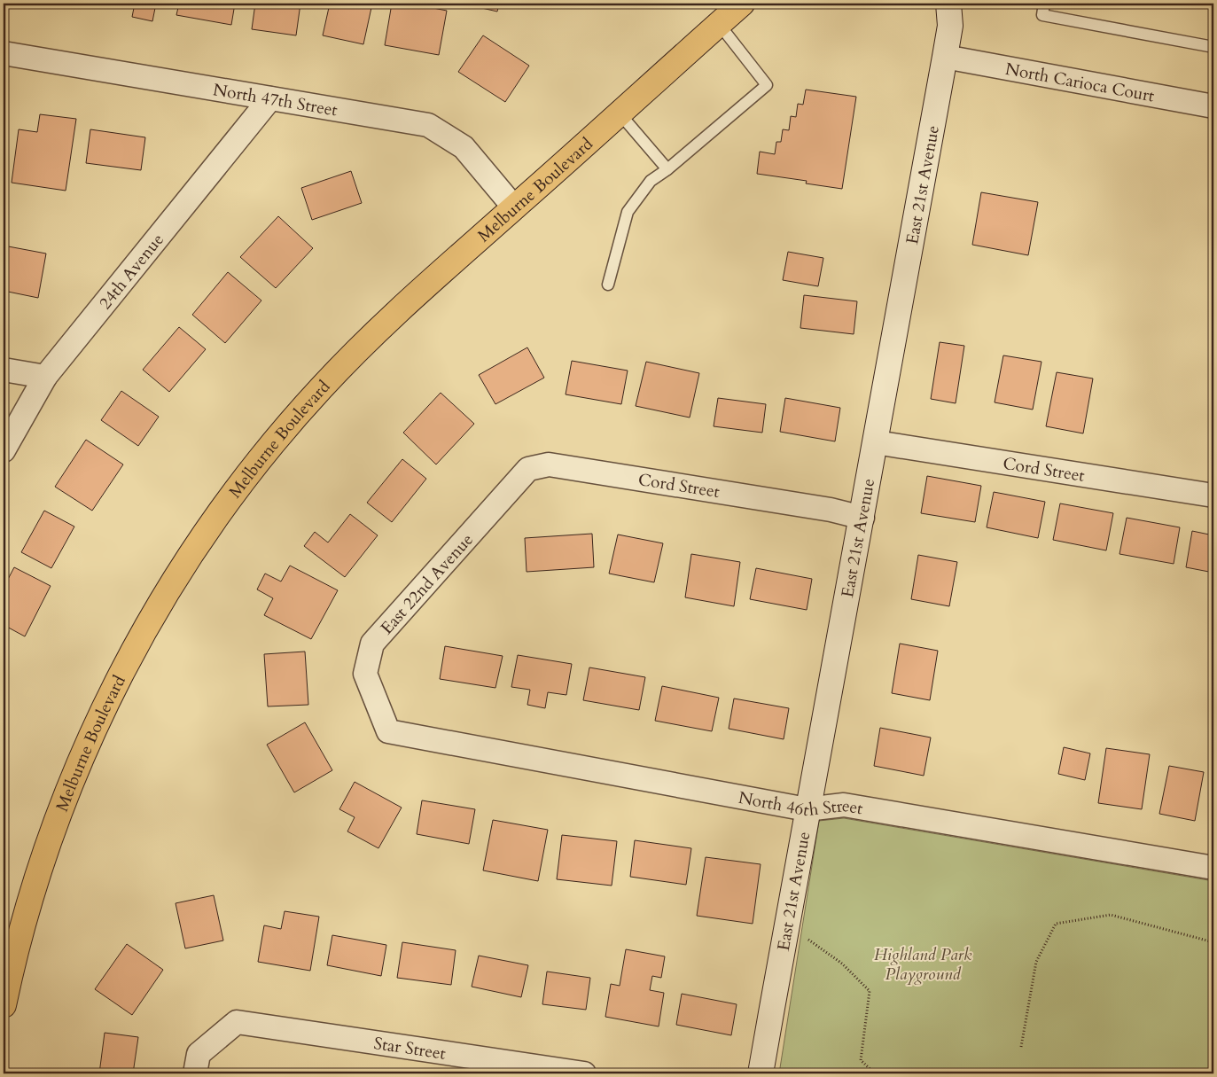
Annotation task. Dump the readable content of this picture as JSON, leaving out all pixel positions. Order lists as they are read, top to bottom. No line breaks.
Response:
{"streets":{"main road":["Melburne Boulevard"],"street":["North Carioca Court","North 47th Street","East 21st Avenue","24th Avenue","Cord Street","East 22nd Avenue","North 46th Street","Star Street"]},"crossings":[["North Carioca Court","East 21st Avenue"],["North 47th Street","Melburne Boulevard"],["North 47th Street","24th Avenue"],["East 21st Avenue","Cord Street"],["East 21st Avenue","North 46th Street"],["Cord Street","East 22nd Avenue"],["East 22nd Avenue","North 46th Street"]],"parks":["Highland Park Playground"]}
